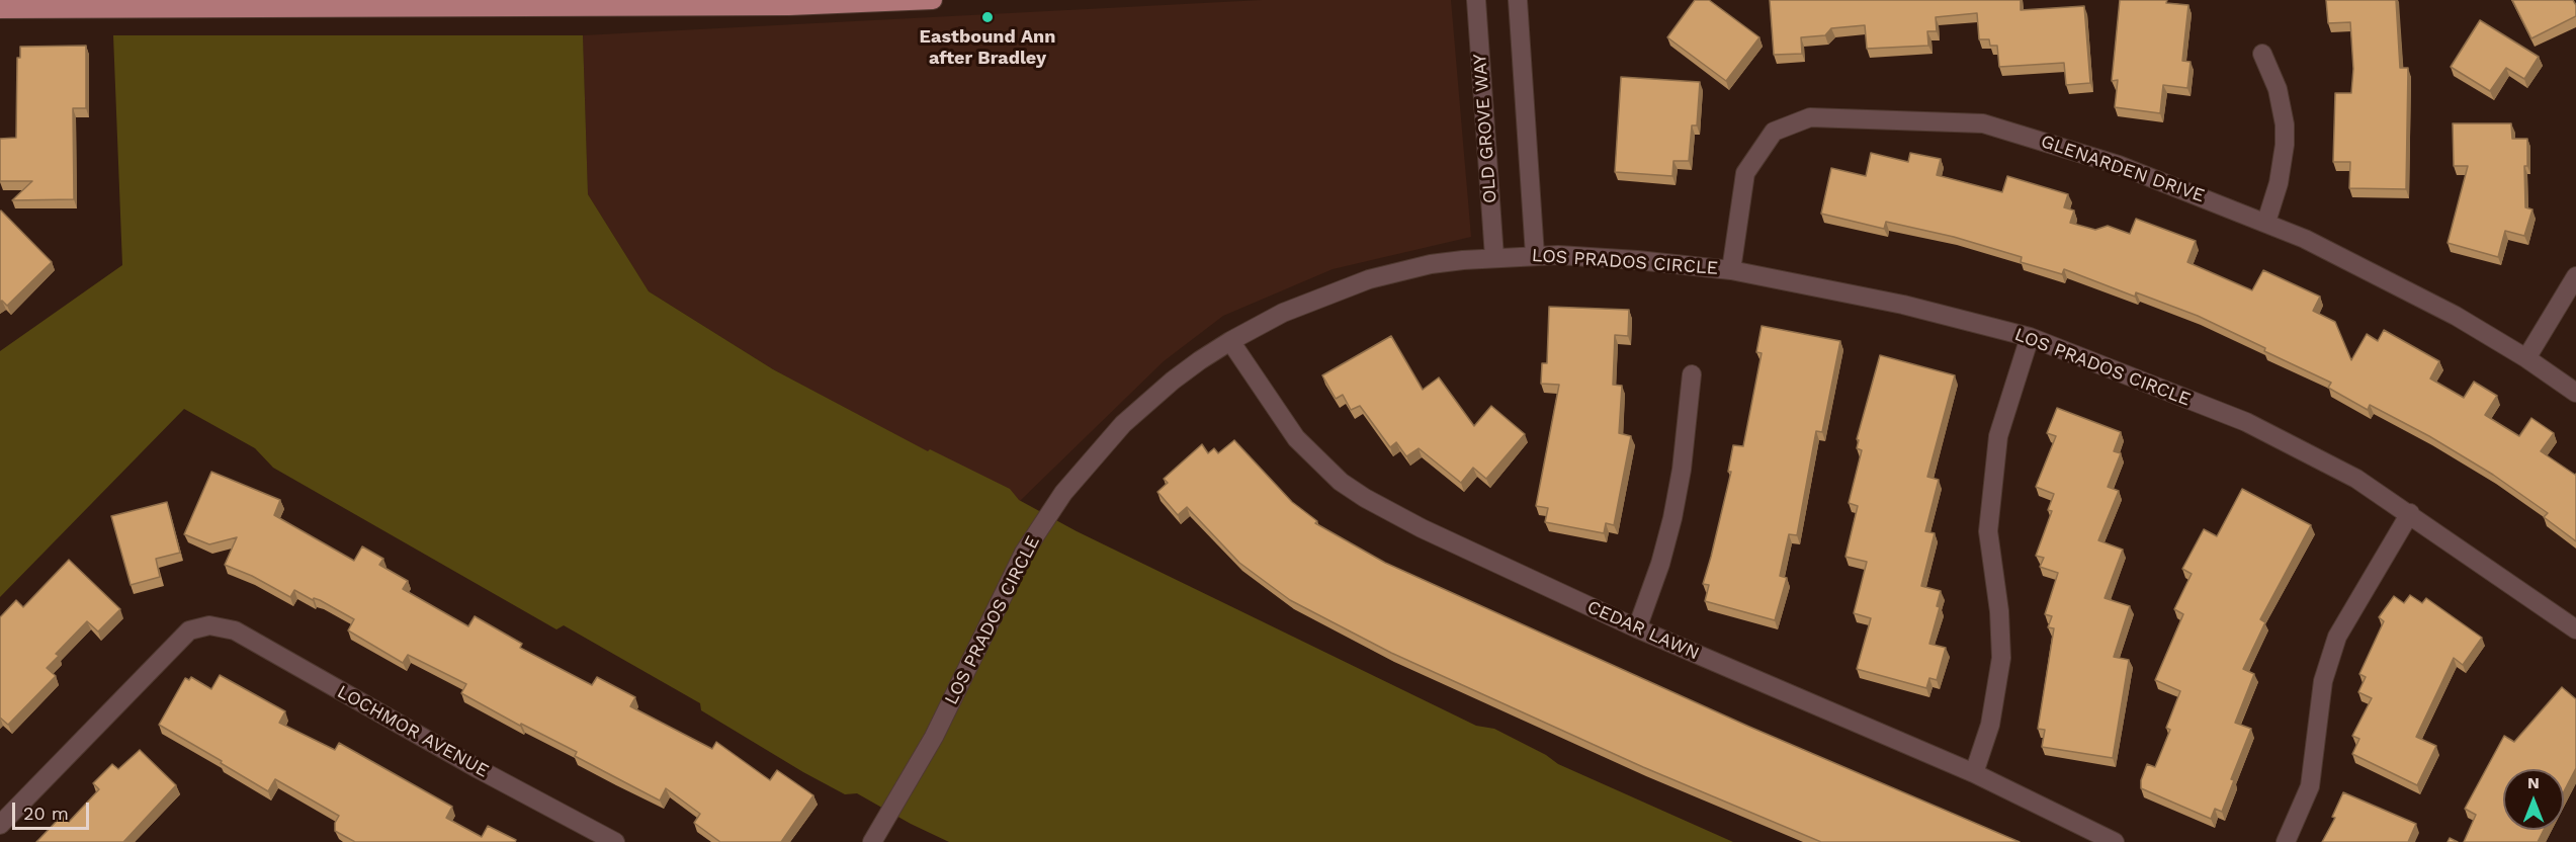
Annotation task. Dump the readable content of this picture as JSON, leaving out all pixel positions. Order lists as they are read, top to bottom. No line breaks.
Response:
{"streets":{"street":["OLD GROVE WAY","GLENARDEN DRIVE","LOS PRADOS CIRCLE","CEDAR LAWN","LOCHMOR AVENUE"]},"crossings":[["OLD GROVE WAY","LOS PRADOS CIRCLE"],["GLENARDEN DRIVE","LOS PRADOS CIRCLE"],["LOS PRADOS CIRCLE","CEDAR LAWN"]],"places":["Eastbound Ann after Bradley"],"scale_bar":"20 m","north":"top"}
